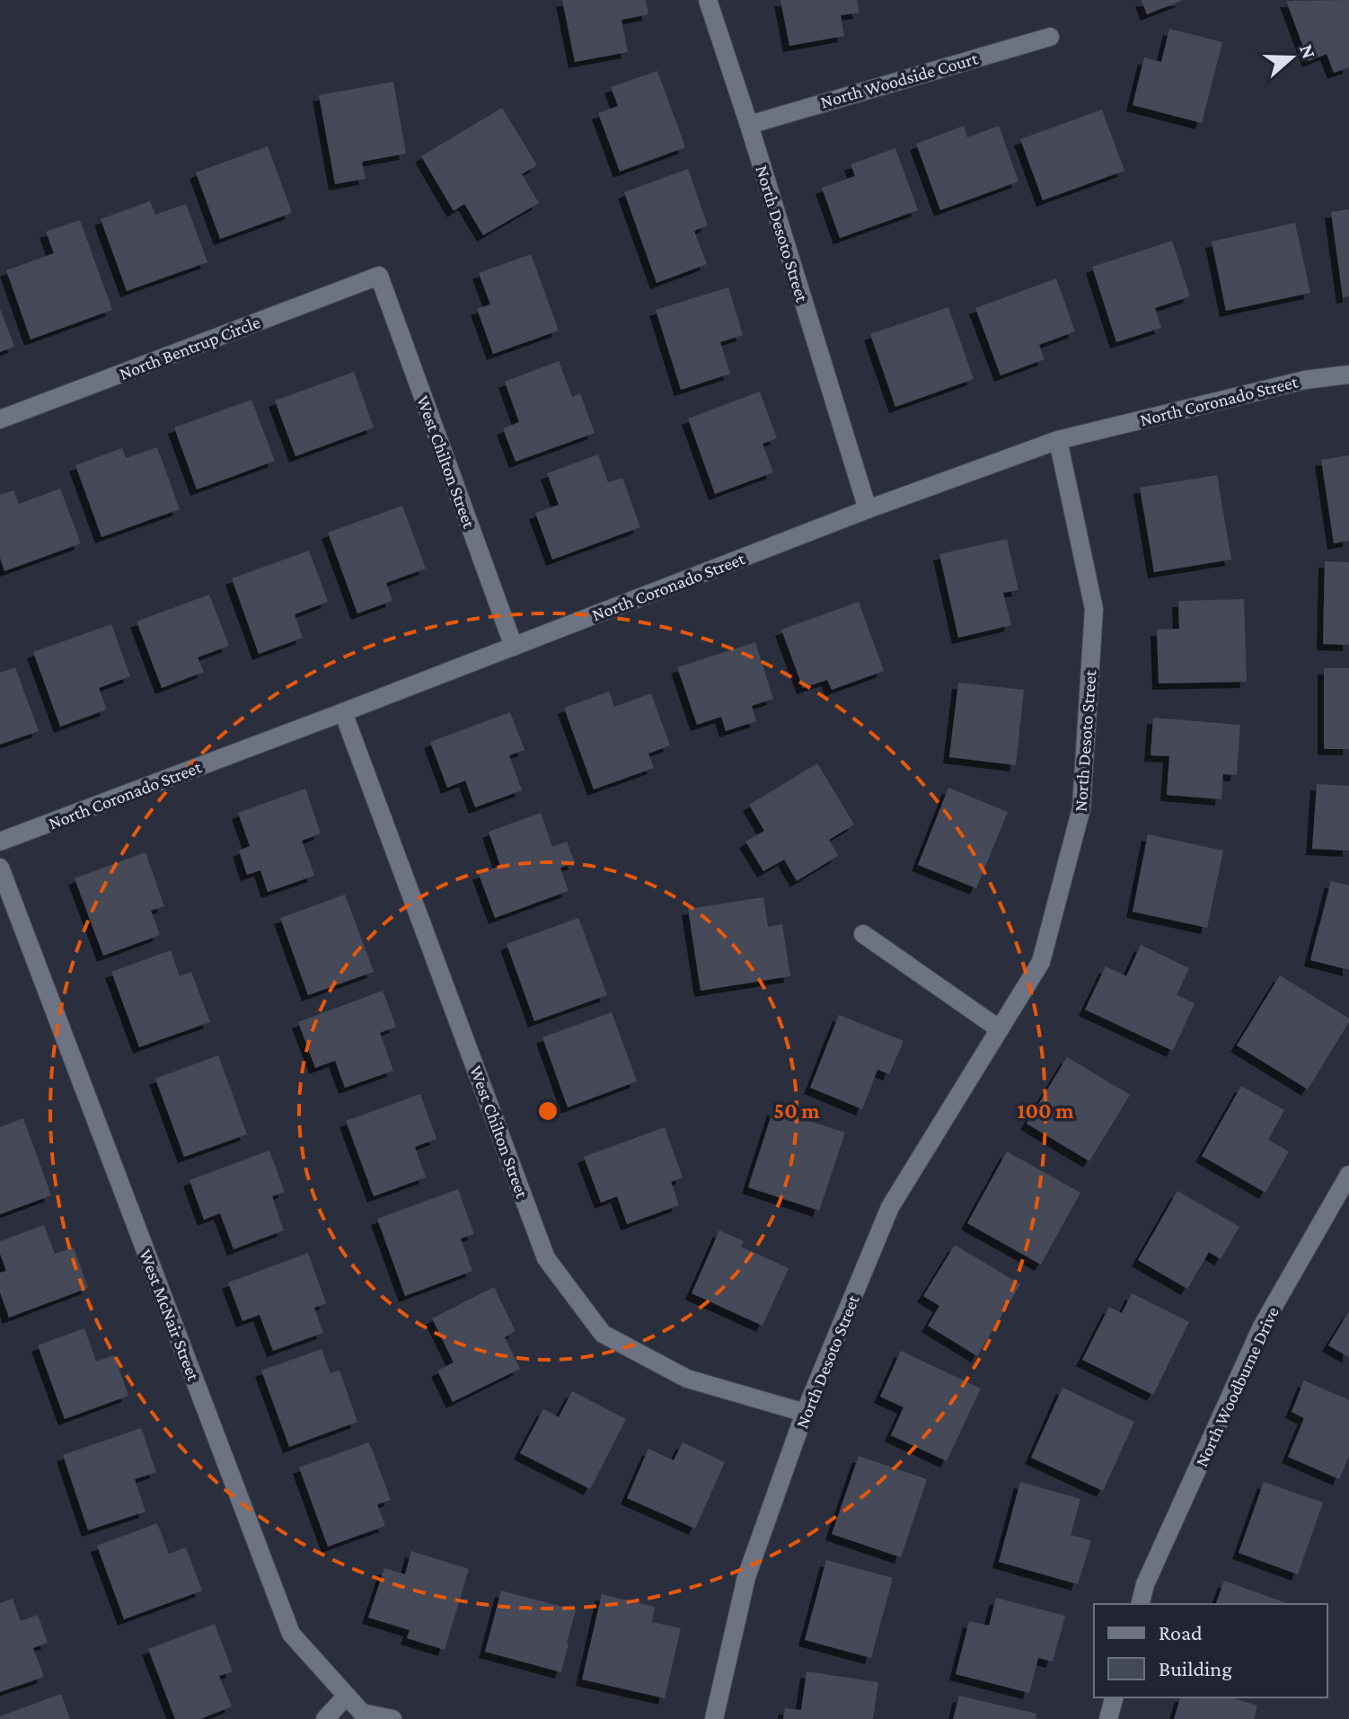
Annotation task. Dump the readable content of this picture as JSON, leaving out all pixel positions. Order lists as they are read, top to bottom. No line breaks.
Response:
{"streets":{"street":["North Woodside Court","North Desoto Street","North Bentrup Circle","North Coronado Street","West Chilton Street","West McNair Street","North Woodburne Drive"]},"crossings":[["North Woodside Court","North Desoto Street"],["North Desoto Street","North Coronado Street"],["North Desoto Street","West Chilton Street"],["North Bentrup Circle","West Chilton Street"],["North Coronado Street","West Chilton Street"]],"legend":["Road","Building"],"north":"right","rings":["50 m","100 m"]}
